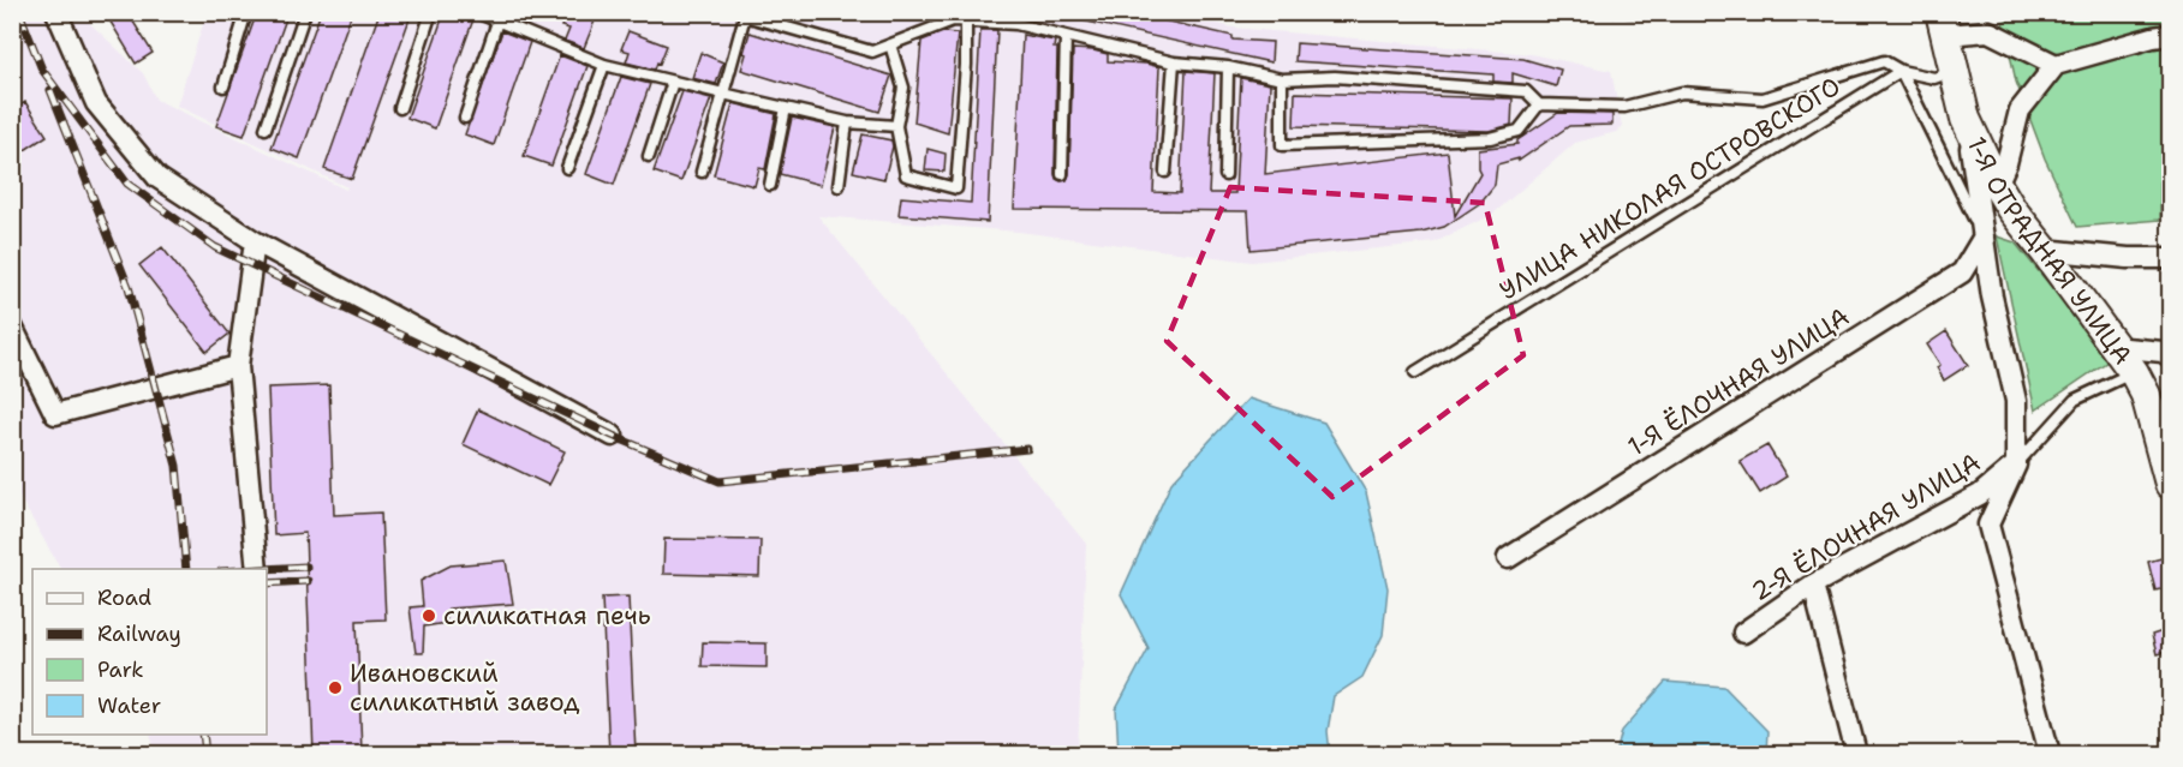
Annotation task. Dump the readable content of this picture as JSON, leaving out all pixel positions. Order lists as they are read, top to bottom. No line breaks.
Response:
{"streets":{"main road":["1-Я ОТРАДНАЯ УЛИЦА"],"street":["1-Я ЁЛОЧНАЯ УЛИЦА","2-Я ЁЛОЧНАЯ УЛИЦА"],"lane":["УЛИЦА НИКОЛАЯ ОСТРОВСКОГО"]},"places":["силикатная печь","Ивановский силикатный завод"],"legend":["Road","Railway","Park","Water"]}
